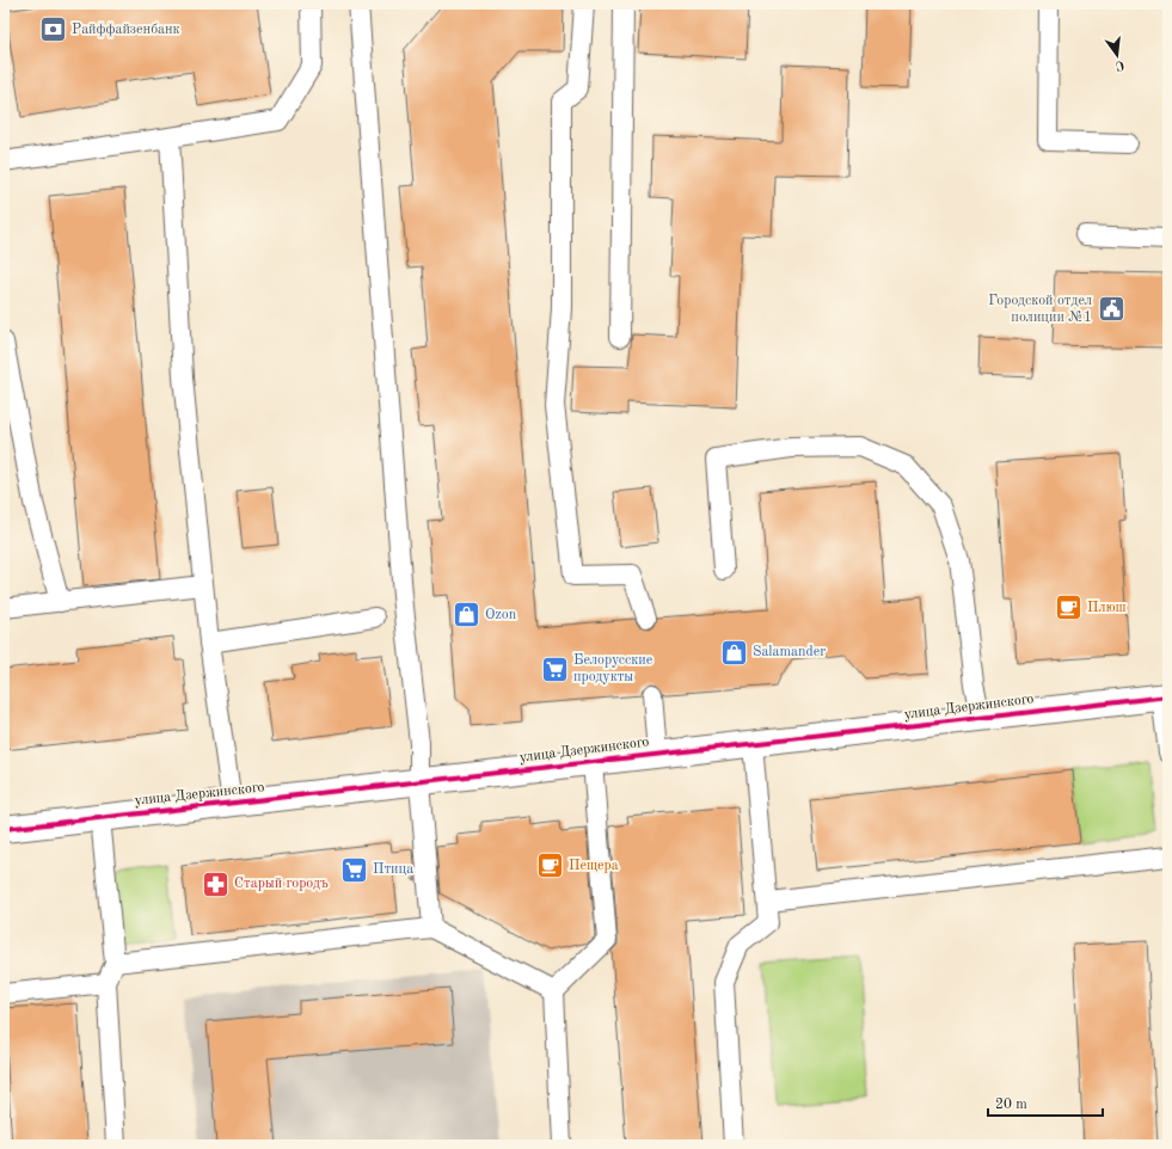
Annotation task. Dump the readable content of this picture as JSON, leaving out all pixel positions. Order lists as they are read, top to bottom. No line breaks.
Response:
{"streets":{"street":["улица Дзержинского"]},"places":{"bank":["Райффайзенбанк"],"public building":["Городской отдел полиции №1"],"cafe":["Плюш","Пещера"],"shop":["Ozon","Salamander"],"supermarket":["Белорусские продукты","Птица"],"pharmacy":["Старый городъ"]},"scale_bar":"20 m","north":"bottom"}
